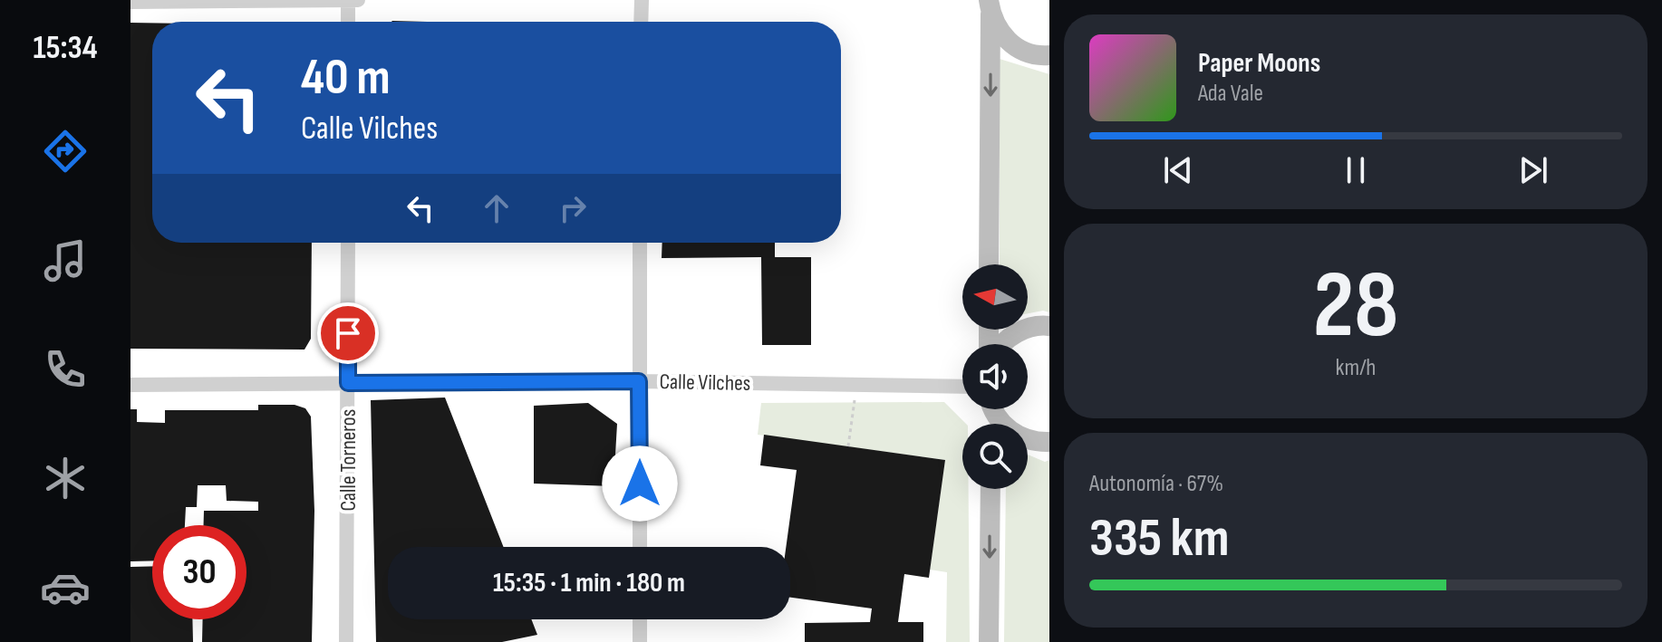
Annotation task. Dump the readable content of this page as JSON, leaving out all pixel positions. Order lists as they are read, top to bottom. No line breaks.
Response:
{"streets":{"street":["Calle Vilches","Calle Torneros"]},"crossings":[["Calle Vilches","Calle Torneros"]],"north":"left","page":{"tabs":"15:34","turn":["40 m","Calle Vilches"],"song":["Paper Moons","Ada Vale"],"tile":[["28","km/h"],["Autonomía · 67%","335 km"]],"limit":"30","trip":"15:35 · 1 min · 180 m"}}
